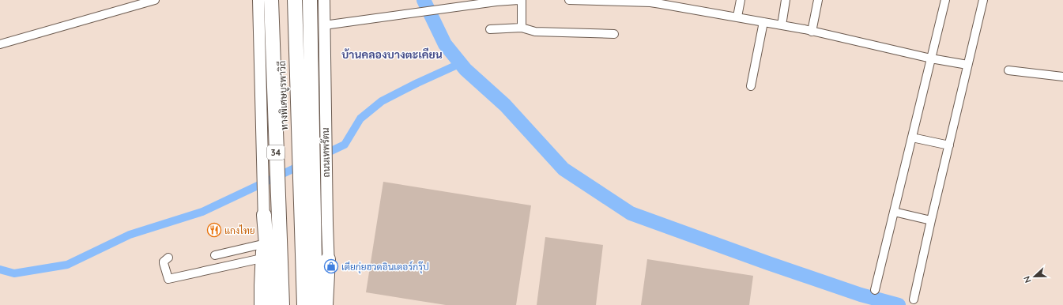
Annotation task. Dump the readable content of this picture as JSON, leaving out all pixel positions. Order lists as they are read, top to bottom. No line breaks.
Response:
{"streets":{"highway":["ทางพิเศษบูรพาวิถี","34","ถนนเทพรัตน"]},"districts":["บ้านคลองบางตะเคียน"],"places":{"restaurant":["แกงไทย"],"shop":["เตียกุ่ยฮวดอินเตอร์กรุ๊ป"]},"north":"left"}
